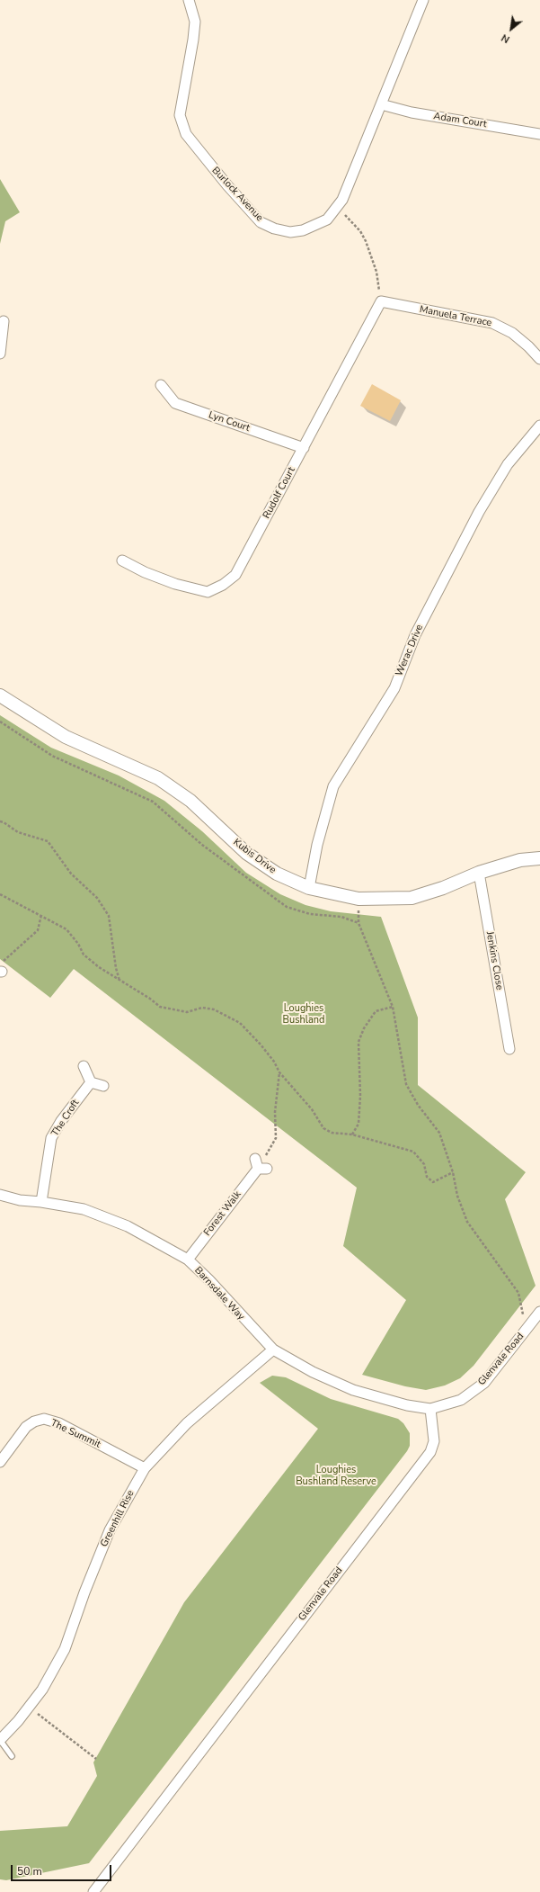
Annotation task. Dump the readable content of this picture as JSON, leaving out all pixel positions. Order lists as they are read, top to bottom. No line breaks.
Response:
{"streets":{"street":["Adam Court","Burlock Avenue","Manuela Terrace","Lyn Court","Rudolf Court","Werac Drive","Kubis Drive","Jenkins Close","The Croft","Forest Walk","Barnsdale Way","Glenvale Road","The Summit","Greenhill Rise"]},"crossings":[["Adam Court","Burlock Avenue"],["Manuela Terrace","Rudolf Court"],["Lyn Court","Rudolf Court"],["Werac Drive","Kubis Drive"],["Kubis Drive","Jenkins Close"],["The Croft","Barnsdale Way"],["Forest Walk","Barnsdale Way"],["Barnsdale Way","Glenvale Road"],["Barnsdale Way","Greenhill Rise"],["The Summit","Greenhill Rise"]],"parks":["Loughies Bushland","Loughies Bushland Reserve"],"scale_bar":"50 m","north":"bottom left"}
